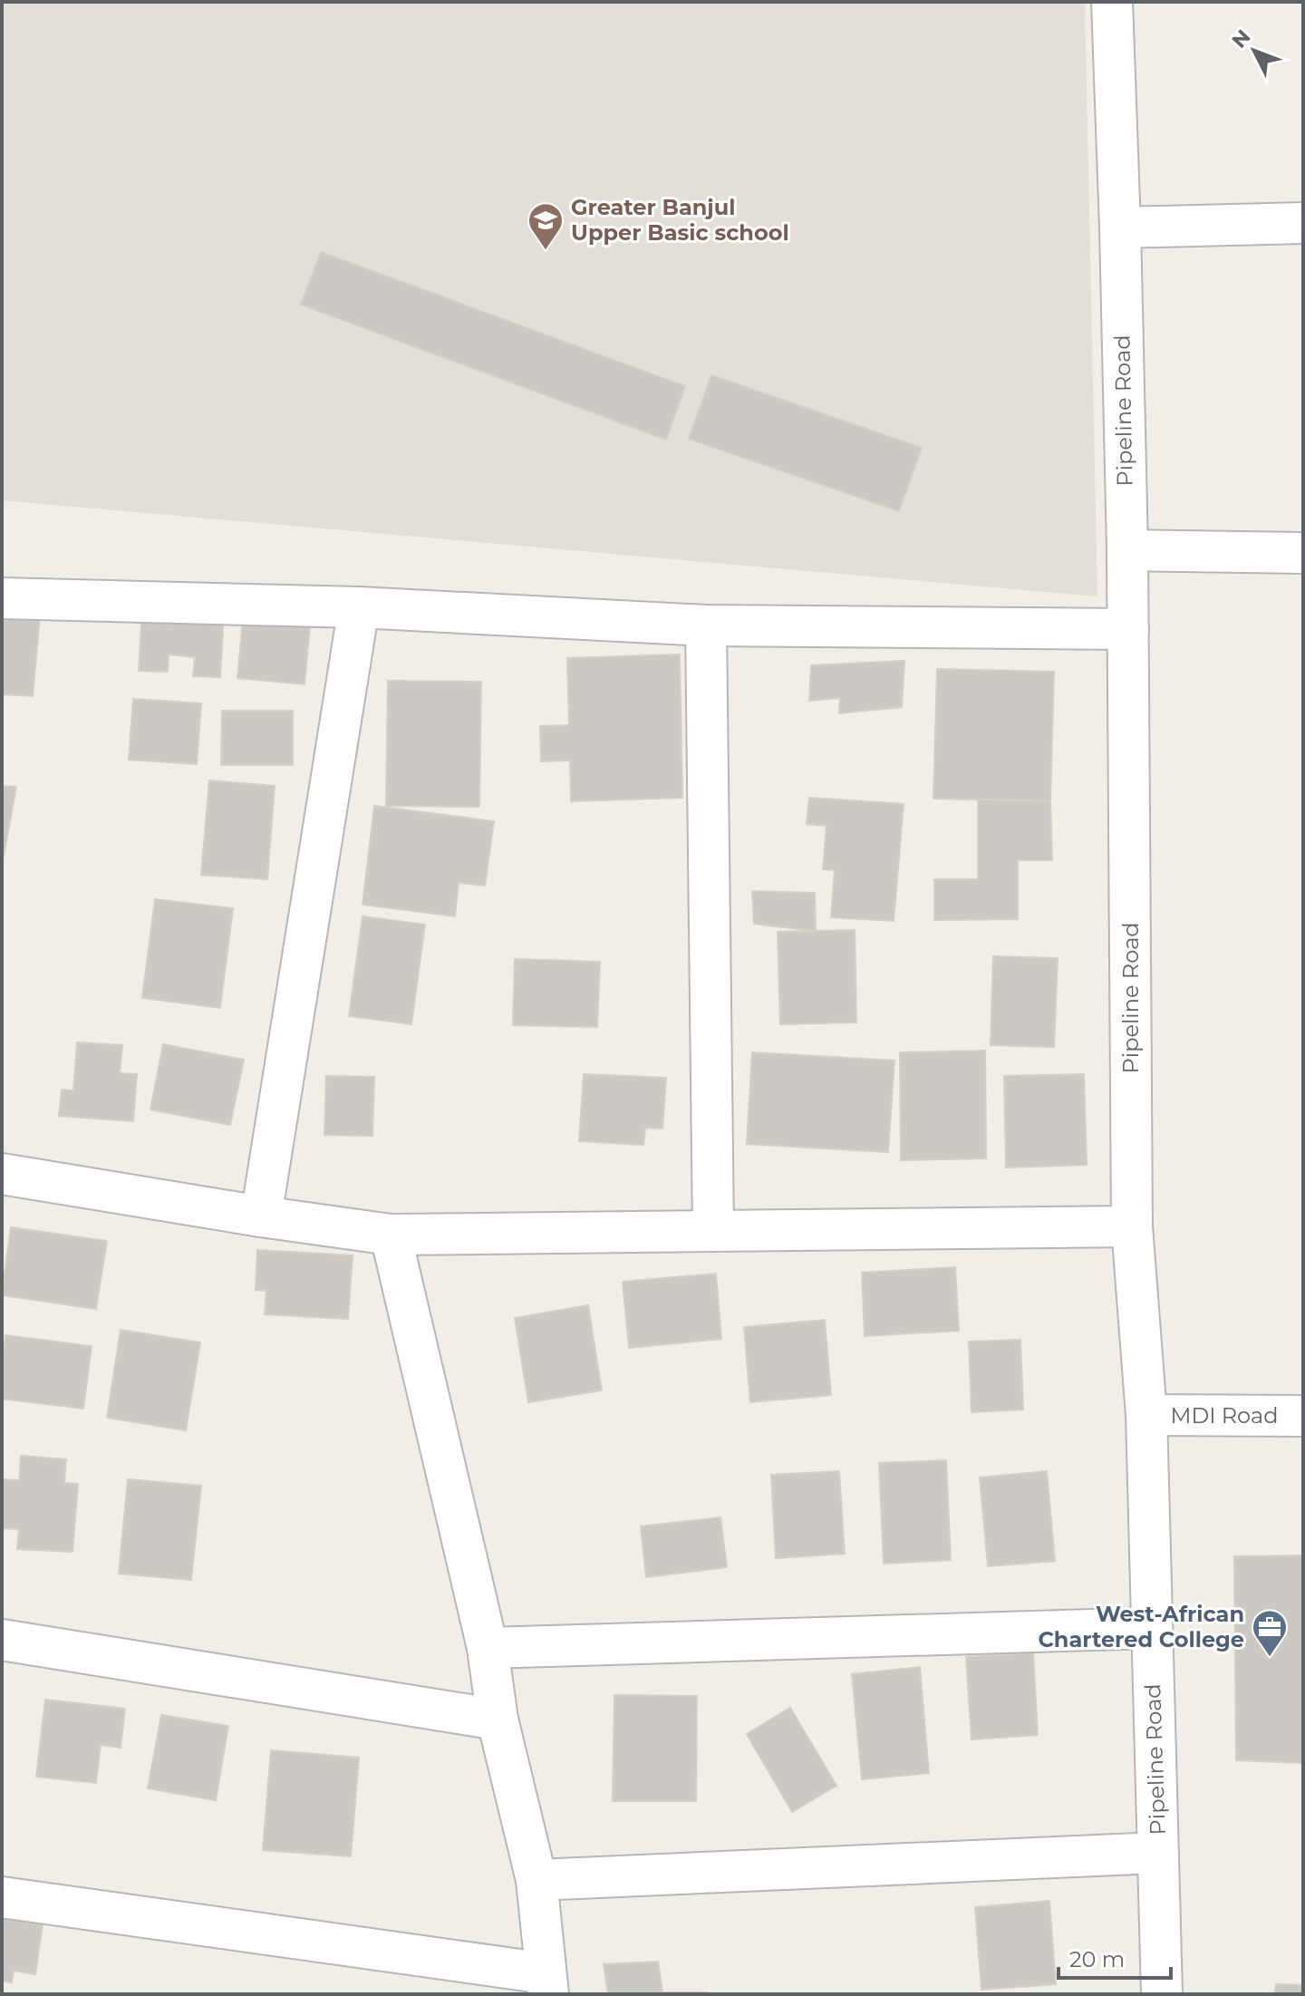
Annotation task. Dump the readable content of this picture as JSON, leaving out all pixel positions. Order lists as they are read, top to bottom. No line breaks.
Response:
{"streets":{"street":["Pipeline Road","MDI Road"]},"crossings":[["Pipeline Road","MDI Road"]],"places":{"school or university":["Greater Banjul Upper Basic school"],"office":["West-African Chartered College"]},"scale_bar":"20 m","north":"top left"}
